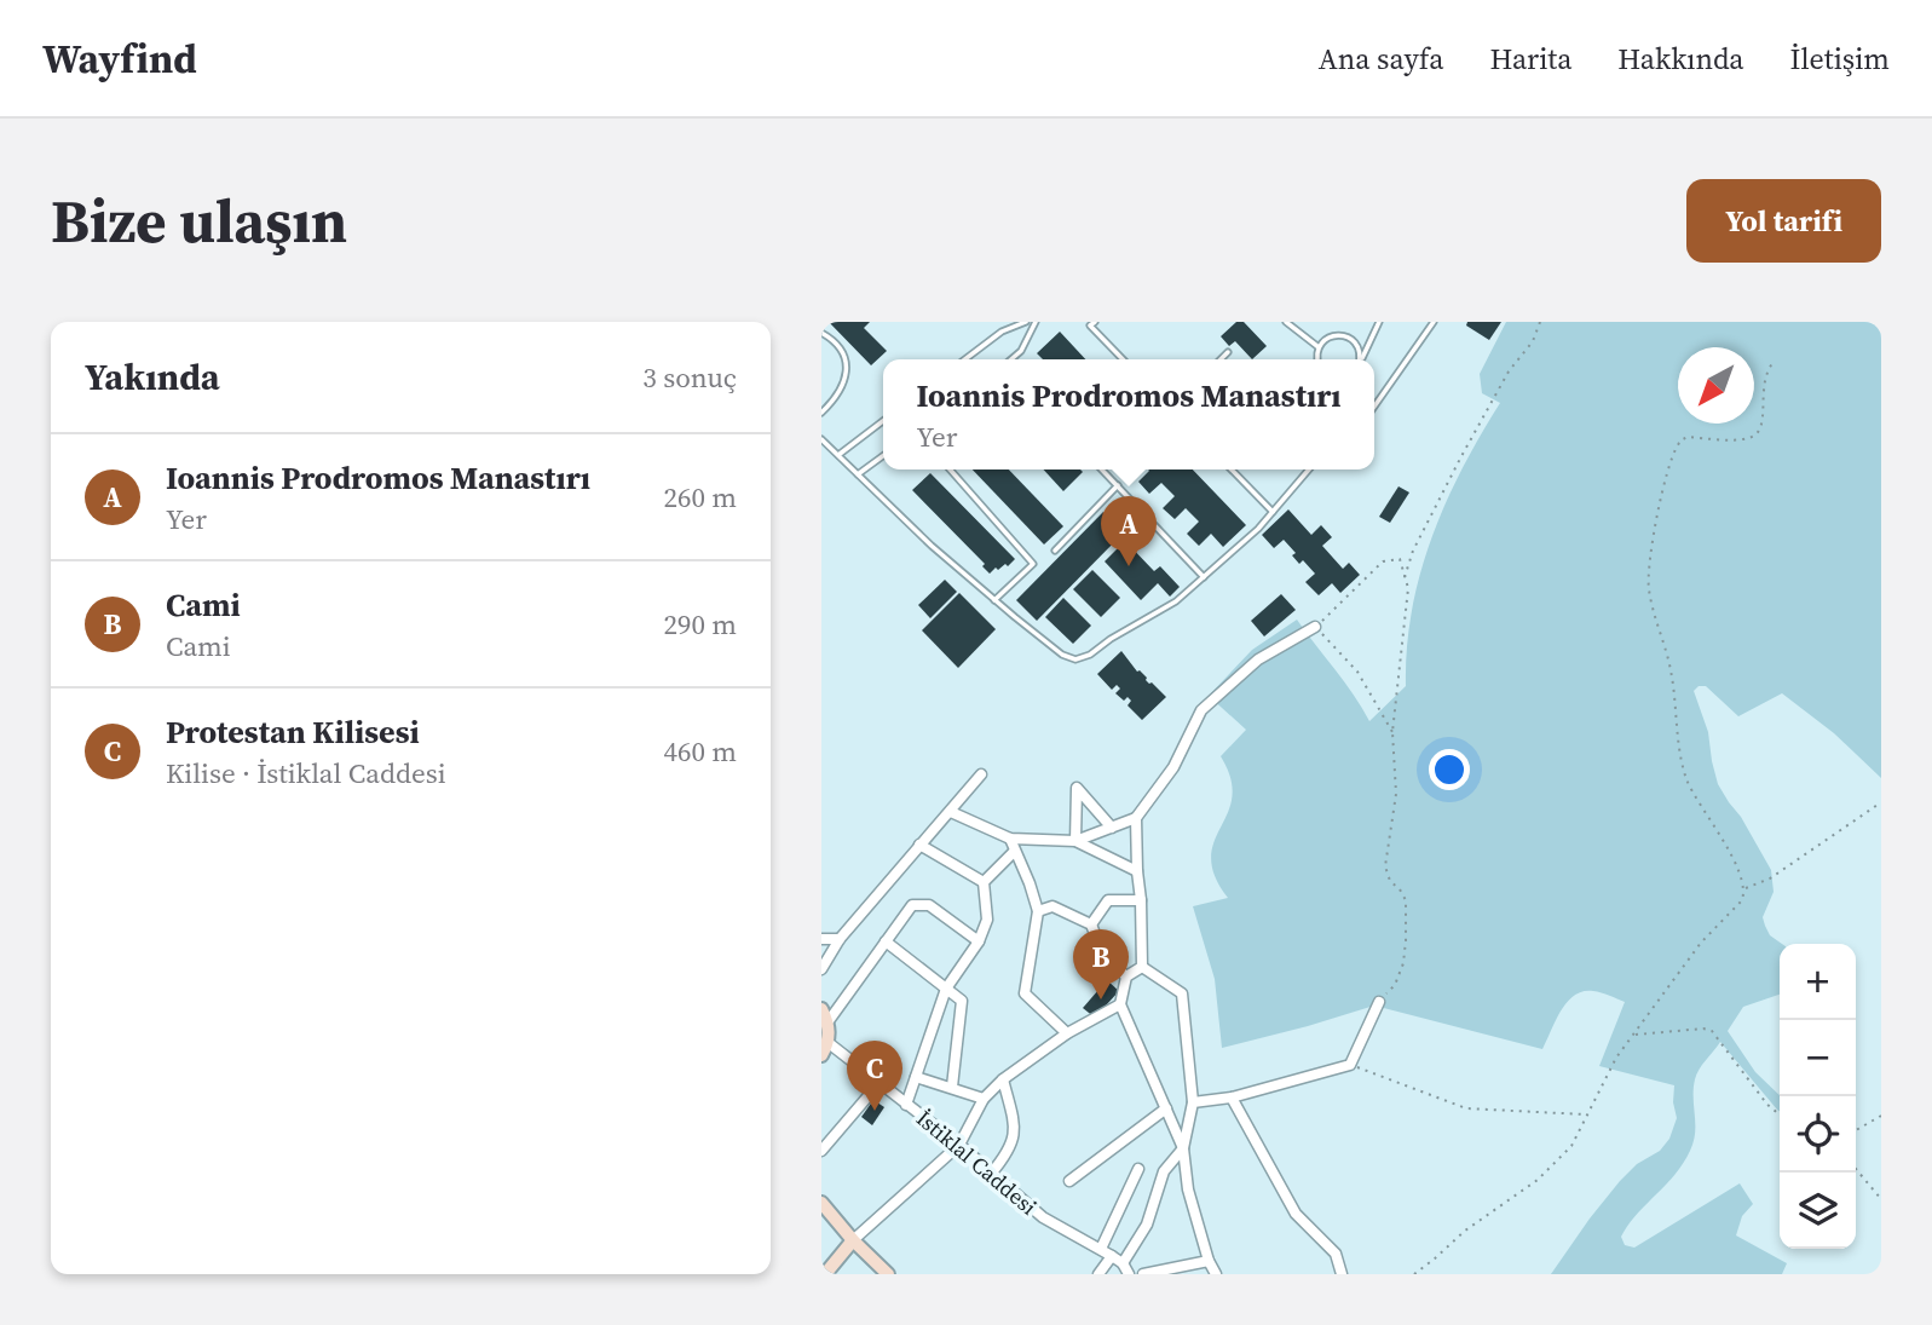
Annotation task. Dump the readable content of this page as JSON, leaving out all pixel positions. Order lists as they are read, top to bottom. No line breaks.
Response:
{"streets":{"street":["İstiklal Caddesi"]},"north":"bottom left","page":{"header":"Wayfind","nav":["Ana sayfa","Harita","Hakkında","İletişim"],"buttons":"Yol tarifi","title":"Bize ulaşın","heading":["Yakında","3 sonuç"],"popup":["Ioannis Prodromos Manastırı","Yer"],"list":[{"mark":"A","name":"Ioannis Prodromos Manastırı","note":"Yer","value":"260 m"},{"mark":"B","name":"Cami","note":"Cami","value":"290 m"},{"mark":"C","name":"Protestan Kilisesi","note":"Kilise · İstiklal Caddesi","value":"460 m"}],"pins":["A","B","C"],"map_buttons":["+","−"]}}
